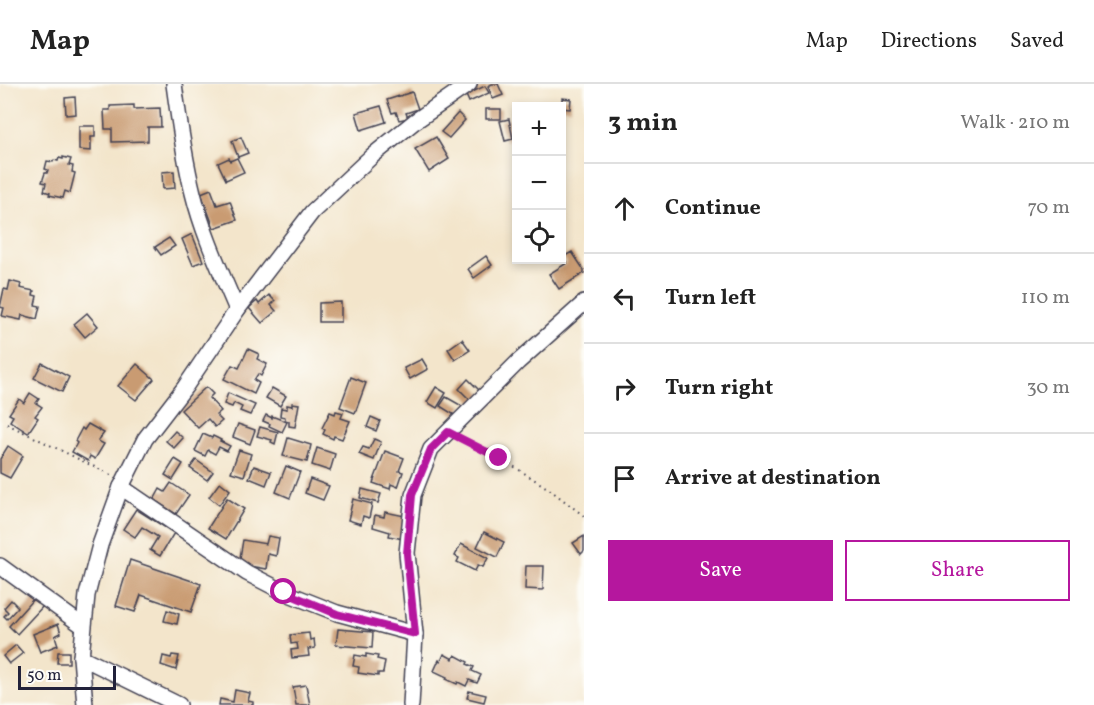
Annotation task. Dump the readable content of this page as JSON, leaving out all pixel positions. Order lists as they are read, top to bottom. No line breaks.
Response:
{"scale_bar":"50 m","page":{"header":"Map","nav":["Map","Directions","Saved"],"heading":["3 min","Walk · 210 m"],"map_buttons":["+","−"],"list":[["Continue","70 m"],["Turn left","110 m"],["Turn right","30 m"],"Arrive at destination"],"buttons":["Save","Share"],"scale":"50 m"}}
